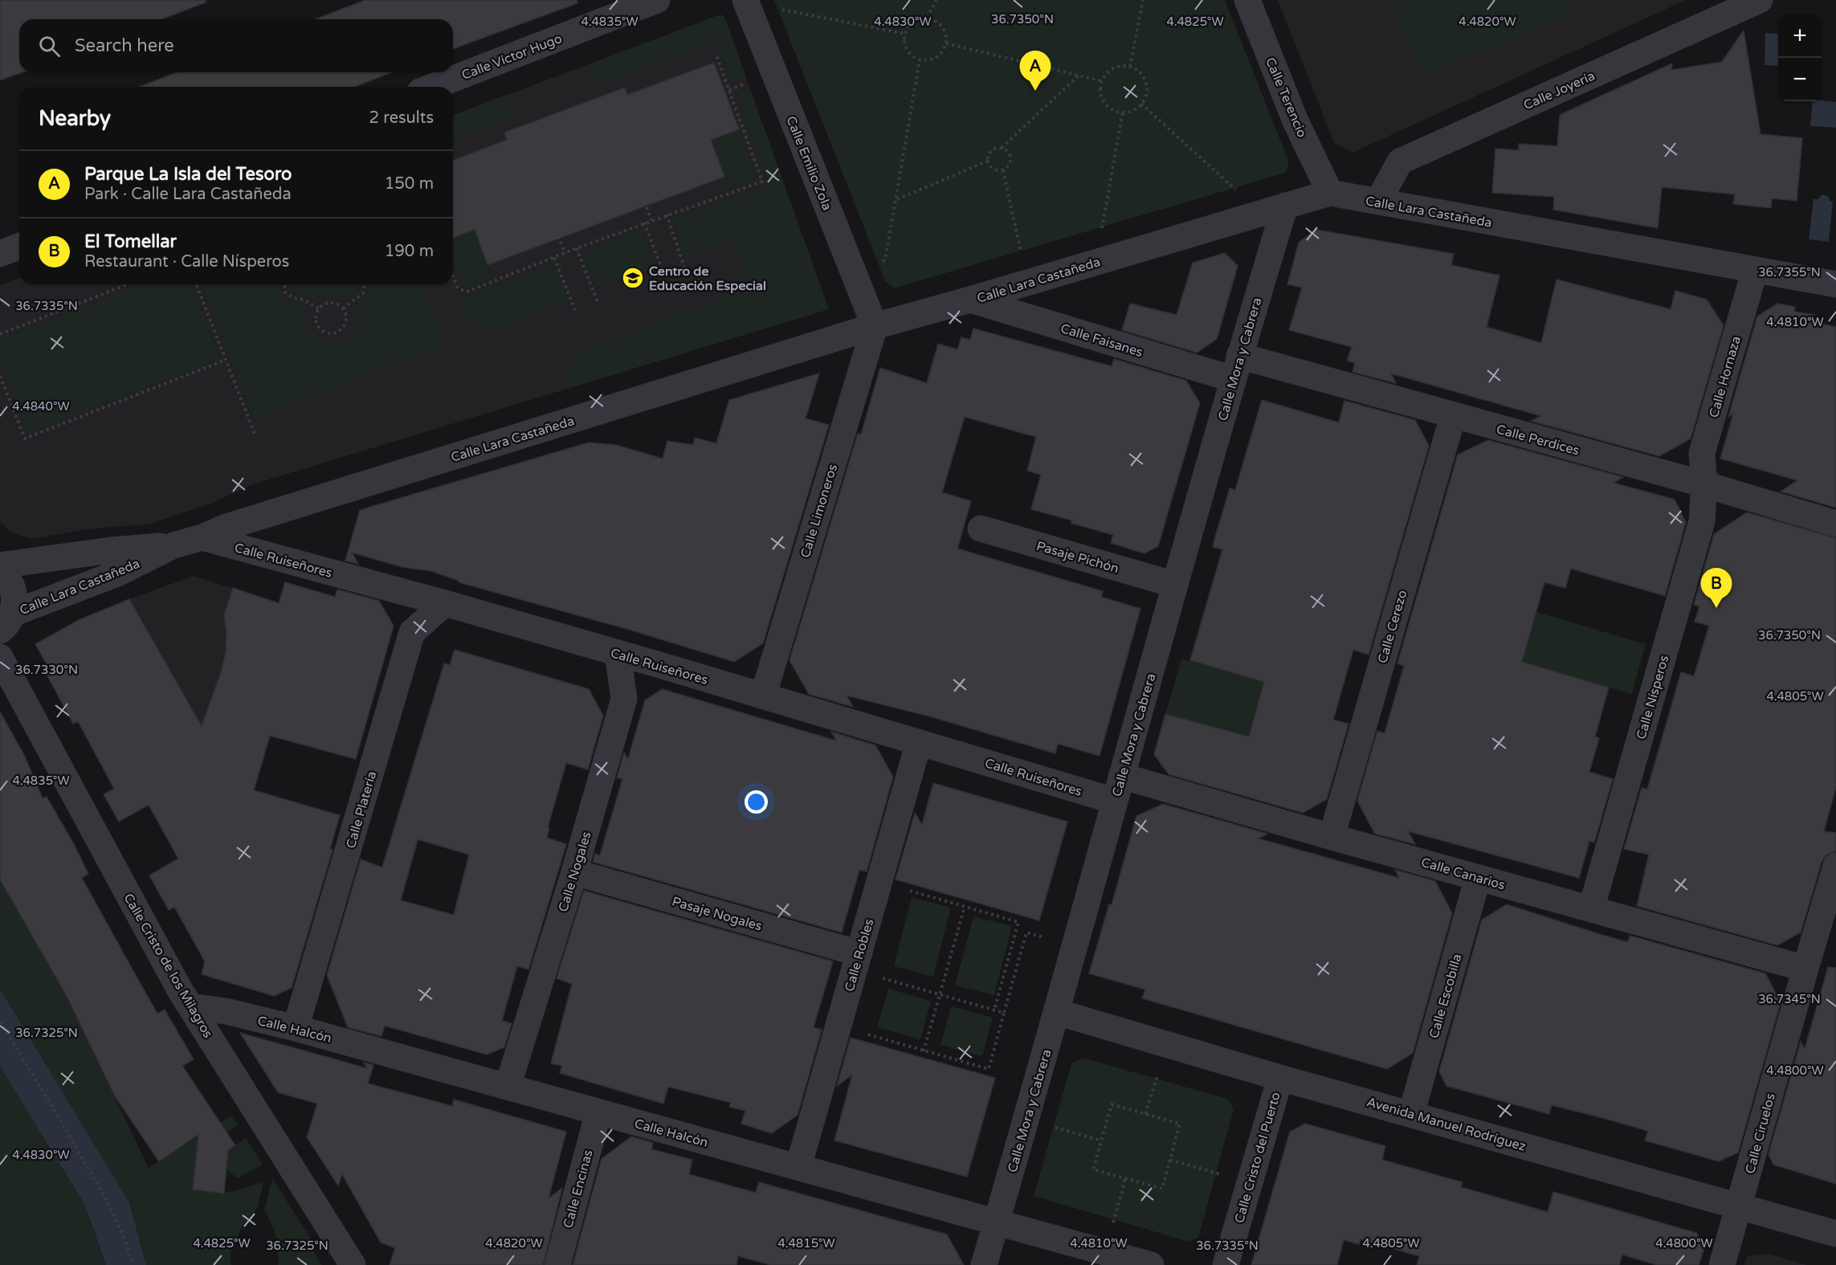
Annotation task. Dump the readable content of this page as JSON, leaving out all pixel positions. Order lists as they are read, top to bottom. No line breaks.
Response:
{"streets":{"street":["Calle Víctor Hugo","Calle Joyería","Calle Terencio","Calle Emilio Zola","Calle Lara Castañeda","Calle Faisanes","Calle Mora y Cabrera","Calle Hornaza","Calle Perdices","Calle Limoneros","Pasaje Pichón","Calle Ruiseñores","Calle Cerezo","Calle Nísperos","Calle Platería","Calle Nogales","Calle Canarios","Pasaje Nogales","Calle Robles","Calle Cristo de los Milagros","Calle Escobilla","Calle Halcón","Avenida Manuel Rodríguez","Calle Ciruelos","Calle Cristo del Puerto","Calle Encinas"]},"crossings":[["Calle Joyería","Calle Lara Castañeda"],["Calle Terencio","Calle Lara Castañeda"],["Calle Emilio Zola","Calle Lara Castañeda"],["Calle Emilio Zola","Calle Limoneros"],["Calle Lara Castañeda","Calle Faisanes"],["Calle Lara Castañeda","Calle Mora y Cabrera"],["Calle Lara Castañeda","Calle Hornaza"],["Calle Lara Castañeda","Calle Limoneros"],["Calle Lara Castañeda","Calle Ruiseñores"],["Calle Faisanes","Calle Mora y Cabrera"],["Calle Faisanes","Calle Perdices"],["Calle Mora y Cabrera","Calle Perdices"],["Calle Mora y Cabrera","Pasaje Pichón"],["Calle Mora y Cabrera","Calle Ruiseñores"],["Calle Mora y Cabrera","Calle Canarios"],["Calle Mora y Cabrera","Calle Halcón"],["Calle Mora y Cabrera","Avenida Manuel Rodríguez"],["Calle Hornaza","Calle Perdices"],["Calle Hornaza","Calle Nísperos"],["Calle Perdices","Calle Cerezo"],["Calle Perdices","Calle Nísperos"],["Calle Limoneros","Calle Ruiseñores"],["Calle Ruiseñores","Calle Platería"],["Calle Ruiseñores","Calle Nogales"],["Calle Ruiseñores","Calle Robles"],["Calle Cerezo","Calle Canarios"],["Calle Nísperos","Calle Canarios"],["Calle Platería","Calle Halcón"],["Calle Nogales","Pasaje Nogales"],["Calle Nogales","Calle Halcón"],["Calle Canarios","Calle Escobilla"],["Calle Canarios","Calle Ciruelos"],["Pasaje Nogales","Calle Robles"],["Calle Robles","Calle Halcón"],["Calle Cristo de los Milagros","Calle Halcón"],["Calle Escobilla","Avenida Manuel Rodríguez"],["Calle Halcón","Calle Encinas"],["Avenida Manuel Rodríguez","Calle Ciruelos"],["Avenida Manuel Rodríguez","Calle Cristo del Puerto"]],"places":{"school or university":["Centro de Educación Especial"]},"page":{"map_buttons":["+","−"],"search":"Search here","pins":["A","B"],"heading":["Nearby","2 results"],"list":[{"mark":"A","name":"Parque La Isla del Tesoro","note":"Park · Calle Lara Castañeda","value":"150 m"},{"mark":"B","name":"El Tomellar","note":"Restaurant · Calle Nísperos","value":"190 m"}]},"coordinates":["36.7350°N","4.4835°W","4.4830°W","4.4825°W","4.4820°W","36.7355°N","36.7335°N","4.4810°W","4.4840°W","36.7330°N","4.4805°W","36.7345°N","36.7325°N","4.4800°W","4.4815°W"]}
